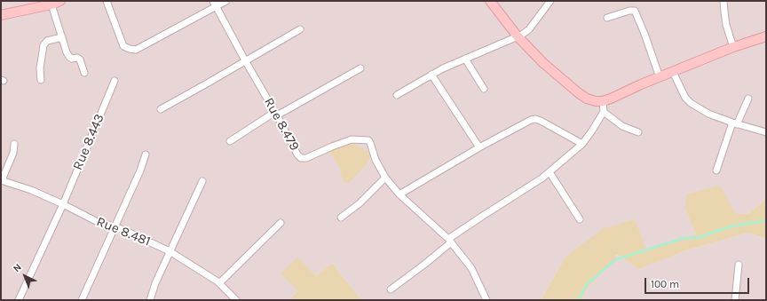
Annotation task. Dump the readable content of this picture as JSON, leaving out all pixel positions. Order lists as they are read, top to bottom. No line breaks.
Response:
{"streets":{"street":["Rue 8.479","Rue 8.443","Rue 8.481"]},"crossings":[["Rue 8.443","Rue 8.481"]],"scale_bar":"100 m","north":"top left"}
